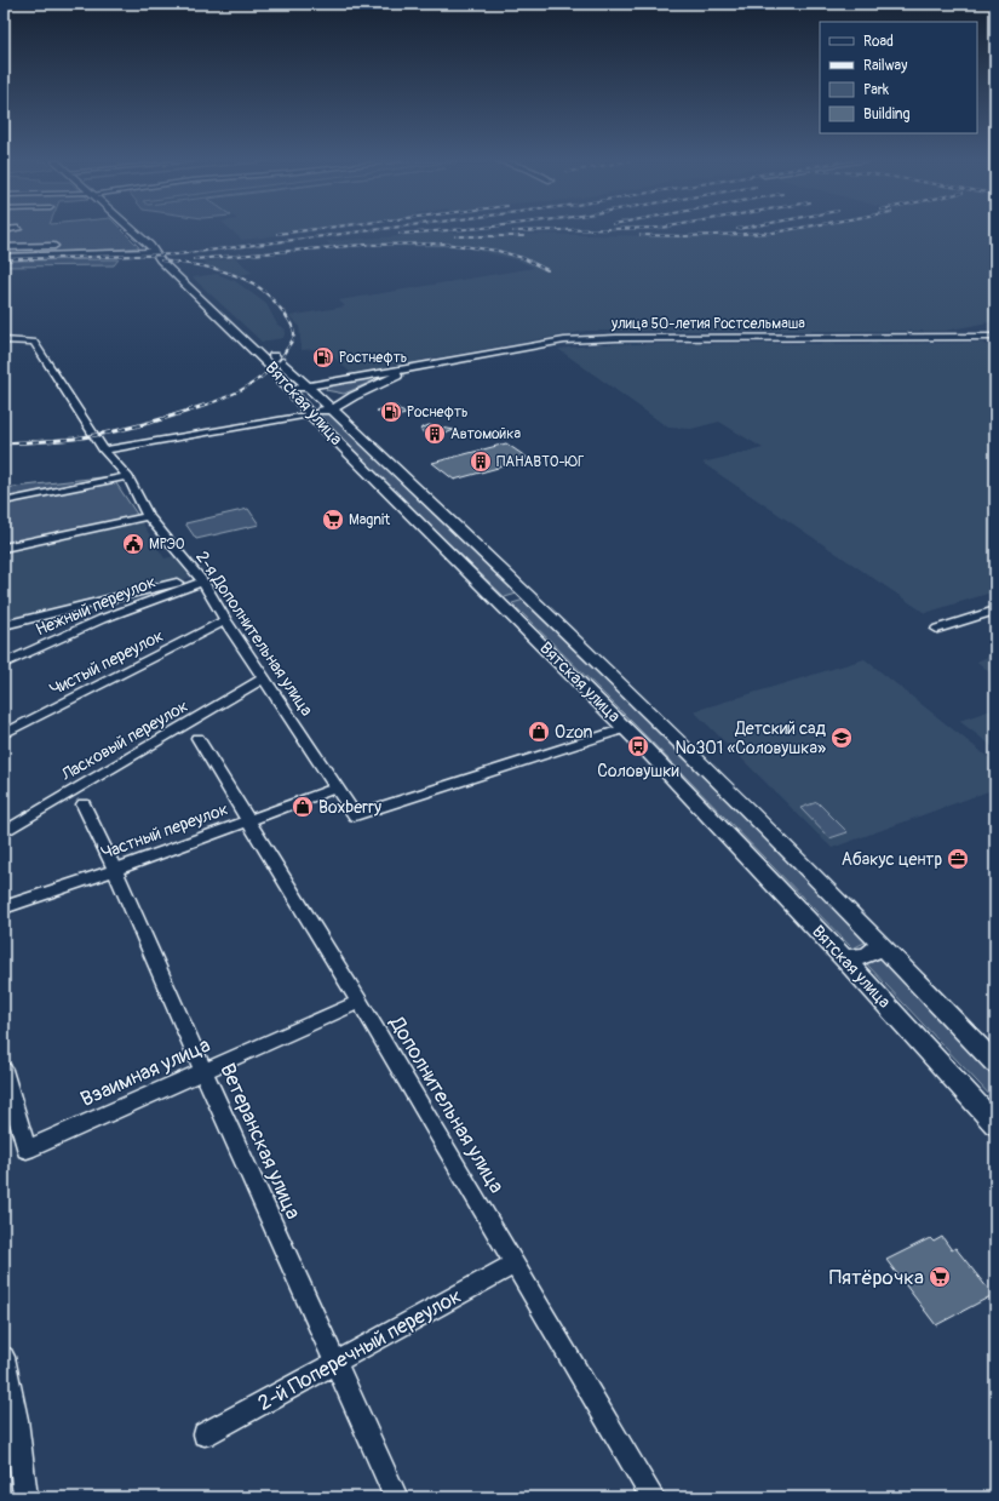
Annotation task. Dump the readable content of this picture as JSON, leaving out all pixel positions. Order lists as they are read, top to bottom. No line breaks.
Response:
{"streets":{"main road":["улица 50-летия Ростсельмаша","Вятская улица"],"street":["Нежный переулок","2-я Дополнительная улица","Чистый переулок","Ласковый переулок","Частный переулок","Взаимная улица","Дополнительная улица","Ветеранская улица","2-й Поперечный переулок"]},"crossings":[["Вятская улица","2-я Дополнительная улица"],["Нежный переулок","2-я Дополнительная улица"],["2-я Дополнительная улица","Чистый переулок"],["2-я Дополнительная улица","Ласковый переулок"],["2-я Дополнительная улица","Частный переулок"],["Частный переулок","Дополнительная улица"],["Частный переулок","Ветеранская улица"],["Взаимная улица","Дополнительная улица"],["Взаимная улица","Ветеранская улица"],["Дополнительная улица","2-й Поперечный переулок"],["Ветеранская улица","2-й Поперечный переулок"]],"places":{"fuel station":["Ростнефть","Роснефть"],"building":["Автомойка","ПАНАВТО-ЮГ"],"supermarket":["Magnit","Пятёрочка"],"public building":["МРЭО"],"shop":["Ozon","Boxberry"],"school or university":["Детский сад №301 «Соловушка»"],"bus stop":["Соловушки"],"office":["Абакус центр"]},"legend":["Road","Railway","Park","Building"]}
